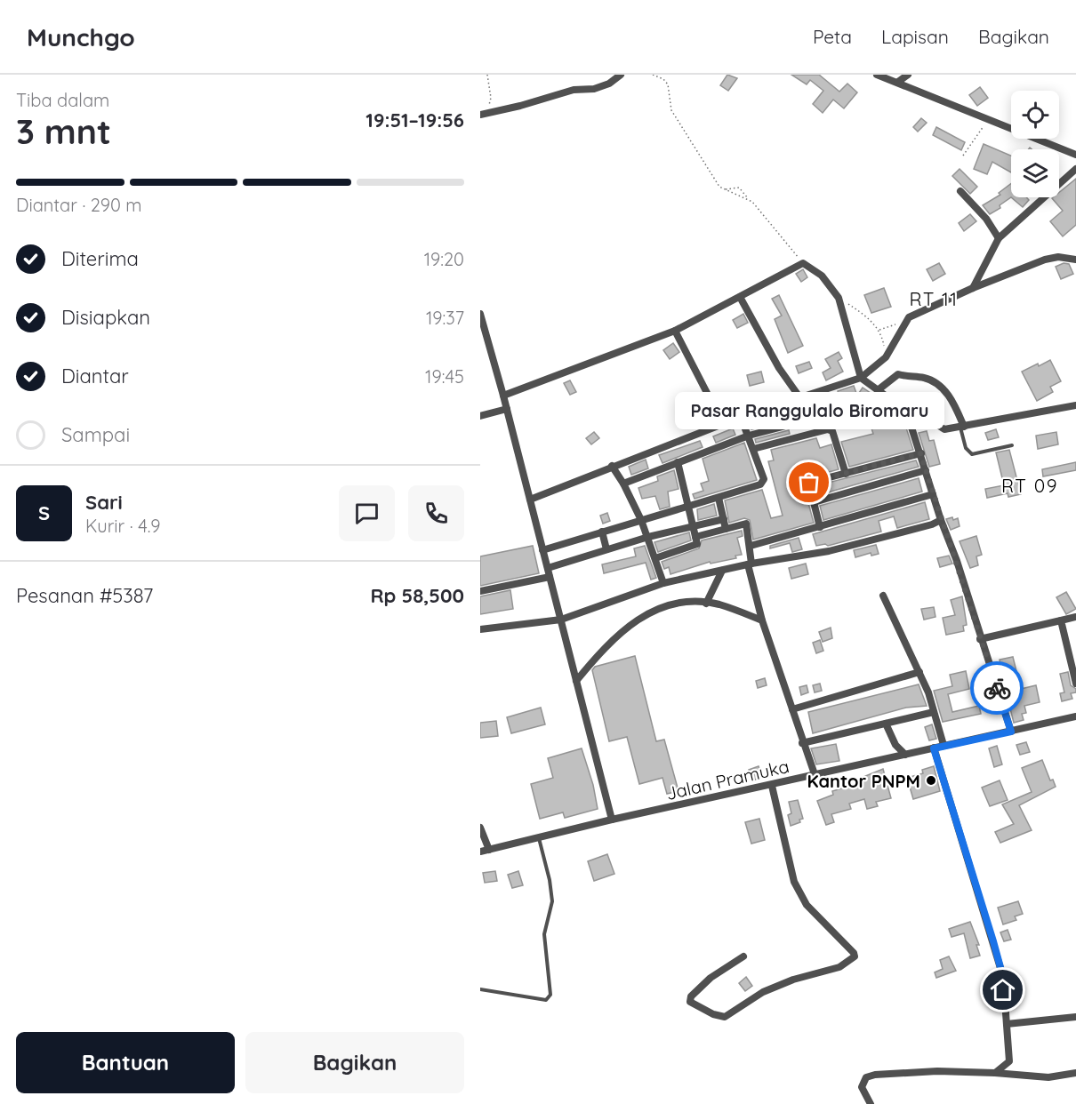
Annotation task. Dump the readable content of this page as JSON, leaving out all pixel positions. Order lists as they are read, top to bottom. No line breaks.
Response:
{"streets":{"street":["Jalan Pramuka"]},"districts":["RT 11","RT 09"],"places":["Pasar Ranggulalo Biromaru","Kantor PNPM"],"page":{"header":"Munchgo","nav":["Peta","Lapisan","Bagikan"],"heading":["3 mnt","Tiba dalam","19:51–19:56"],"panel":["Sari","Kurir · 4.9","Pesanan #5387","Rp 58,500"],"bar":"Diantar · 290 m","list":[["Diterima","19:20"],["Disiapkan","19:37"],["Diantar","19:45"],"Sampai"],"bubble":"Pasar Ranggulalo Biromaru","round":"S","buttons":["Bantuan","Bagikan"]}}
